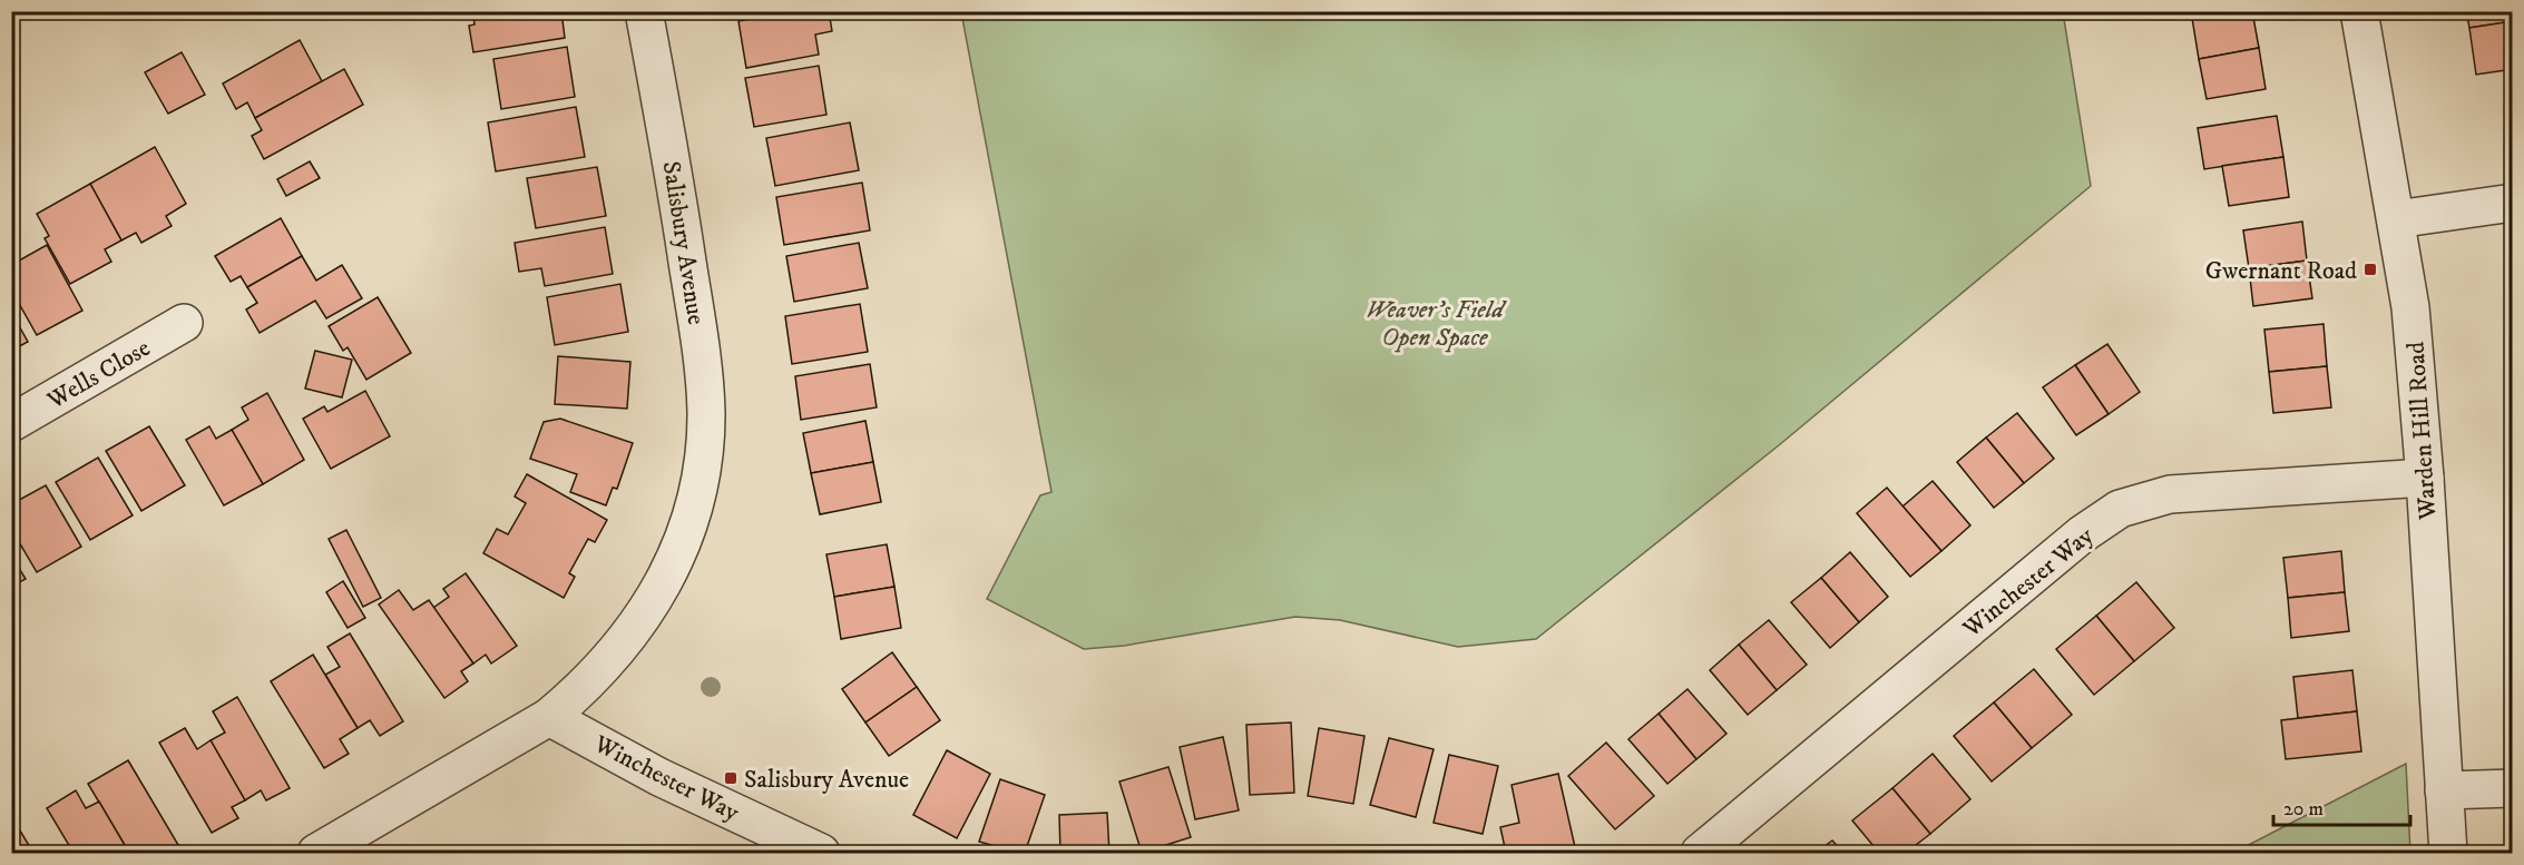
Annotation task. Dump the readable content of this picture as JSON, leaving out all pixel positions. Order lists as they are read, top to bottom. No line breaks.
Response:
{"streets":{"street":["Salisbury Avenue","Wells Close","Warden Hill Road","Winchester Way"]},"crossings":[["Salisbury Avenue","Winchester Way"],["Warden Hill Road","Winchester Way"]],"parks":["Weaver's Field Open Space"],"places":{"transit":["Gwernant Road","Salisbury Avenue"]},"scale_bar":"20 m"}
